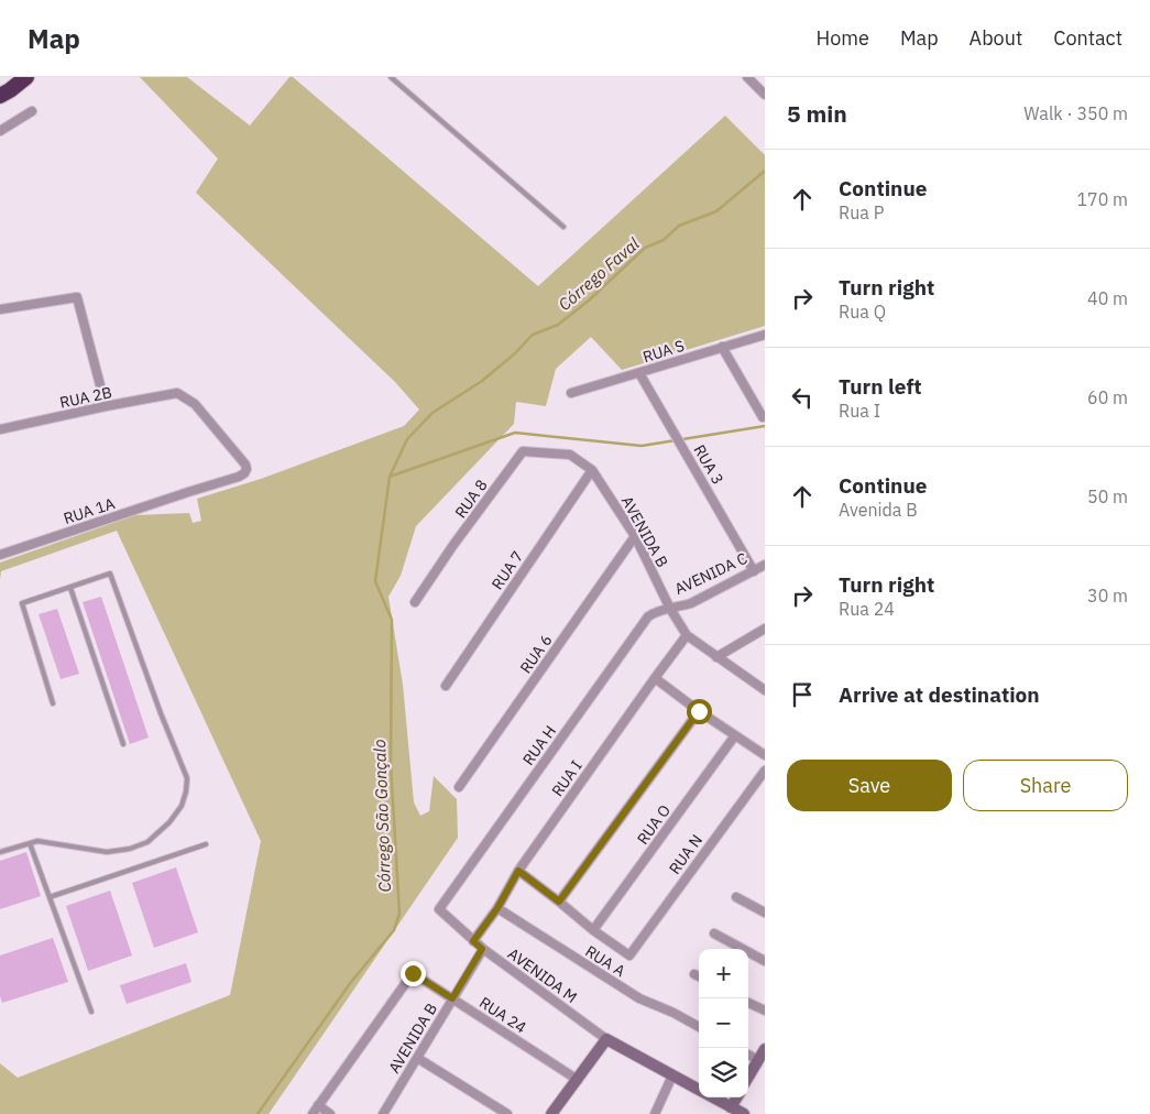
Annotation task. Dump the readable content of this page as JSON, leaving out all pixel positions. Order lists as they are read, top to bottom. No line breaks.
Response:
{"streets":{"street":["RUA S","RUA 2B","RUA 3","RUA 8","RUA 1A","AVENIDA B","RUA 7","AVENIDA C","RUA 6","RUA H","RUA I","RUA O","RUA N","RUA A","AVENIDA M","RUA 24"]},"crossings":[["RUA S","RUA 3"],["RUA 2B","RUA 1A"],["RUA 3","AVENIDA C"],["RUA 8","AVENIDA B"],["AVENIDA B","RUA 7"],["AVENIDA B","AVENIDA C"],["AVENIDA B","RUA 6"],["AVENIDA B","RUA H"],["AVENIDA B","RUA I"],["AVENIDA B","AVENIDA M"],["AVENIDA B","RUA 24"],["AVENIDA C","RUA H"],["RUA H","AVENIDA M"],["RUA I","RUA A"],["RUA I","AVENIDA M"],["RUA O","RUA N"]],"water":["Córrego Faval","Córrego São Gonçalo"],"page":{"header":"Map","nav":["Home","Map","About","Contact"],"heading":["5 min","Walk · 350 m"],"list":[["Continue","Rua P","170 m"],["Turn right","Rua Q","40 m"],["Turn left","Rua I","60 m"],["Continue","Avenida B","50 m"],["Turn right","Rua 24","30 m"],"Arrive at destination"],"buttons":["Save","Share"],"map_buttons":["+","−"]}}
